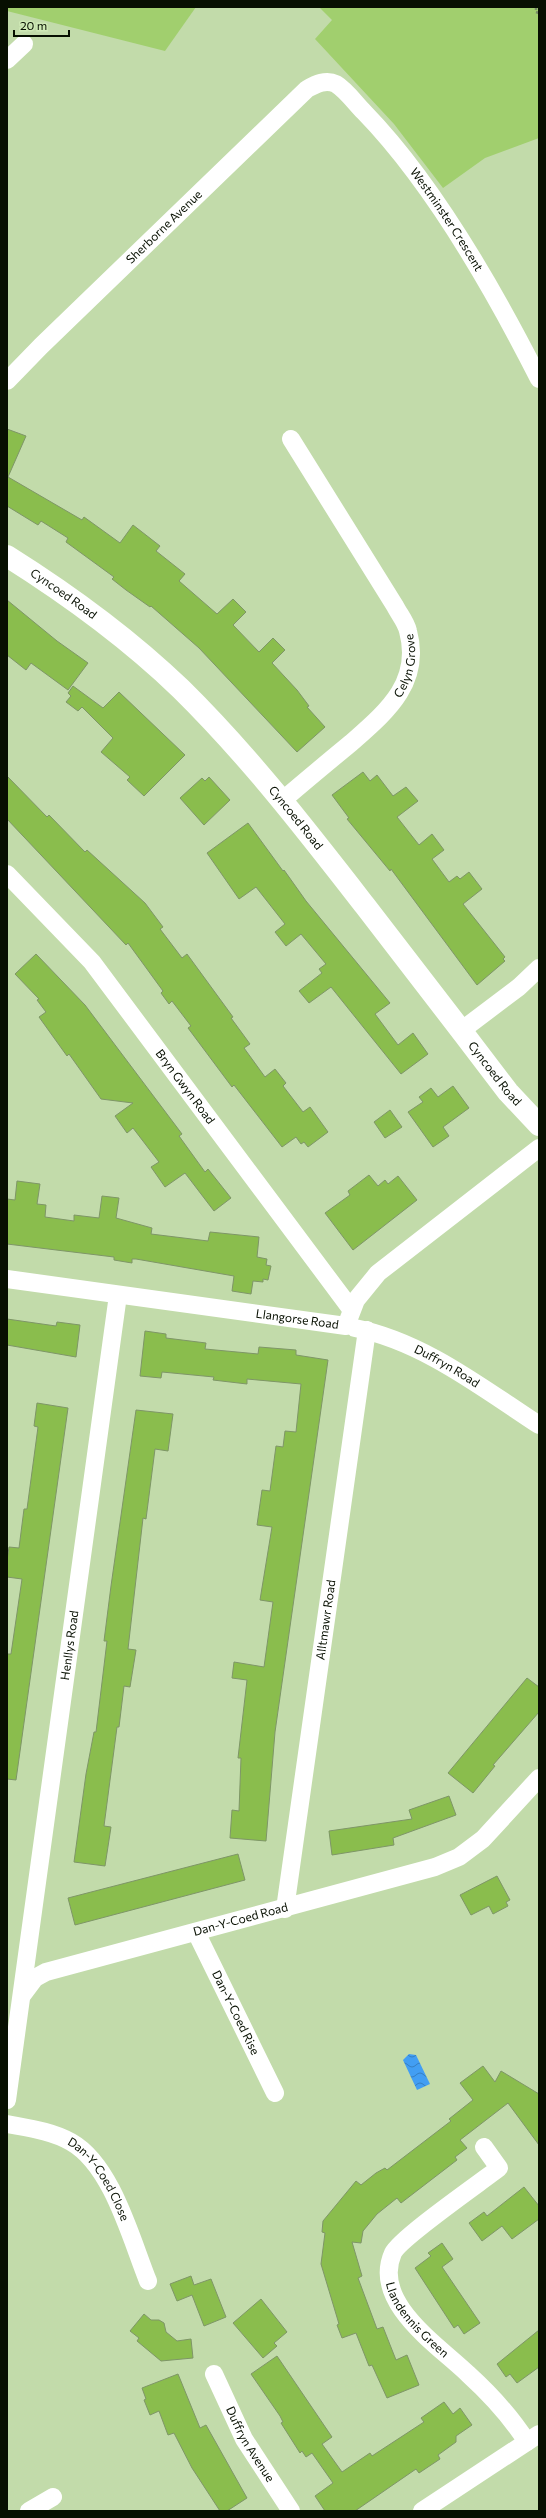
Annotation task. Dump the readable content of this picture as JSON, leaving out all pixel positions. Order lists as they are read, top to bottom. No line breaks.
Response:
{"streets":{"street":["Westminster Crescent","Sherborne Avenue","Cyncoed Road","Celyn Grove","Bryn Gwyn Road","Llangorse Road","Duffryn Road","Alltmawr Road","Henllys Road","Dan-Y-Coed Road","Dan-Y-Coed Rise","Dan-Y-Coed Close","Llandennis Green","Duffryn Avenue"]},"crossings":[["Westminster Crescent","Sherborne Avenue"],["Cyncoed Road","Celyn Grove"],["Bryn Gwyn Road","Llangorse Road"],["Bryn Gwyn Road","Duffryn Road"],["Llangorse Road","Duffryn Road"],["Llangorse Road","Henllys Road"],["Duffryn Road","Alltmawr Road"],["Alltmawr Road","Dan-Y-Coed Road"],["Henllys Road","Dan-Y-Coed Road"],["Dan-Y-Coed Road","Dan-Y-Coed Rise"]],"scale_bar":"20 m"}
